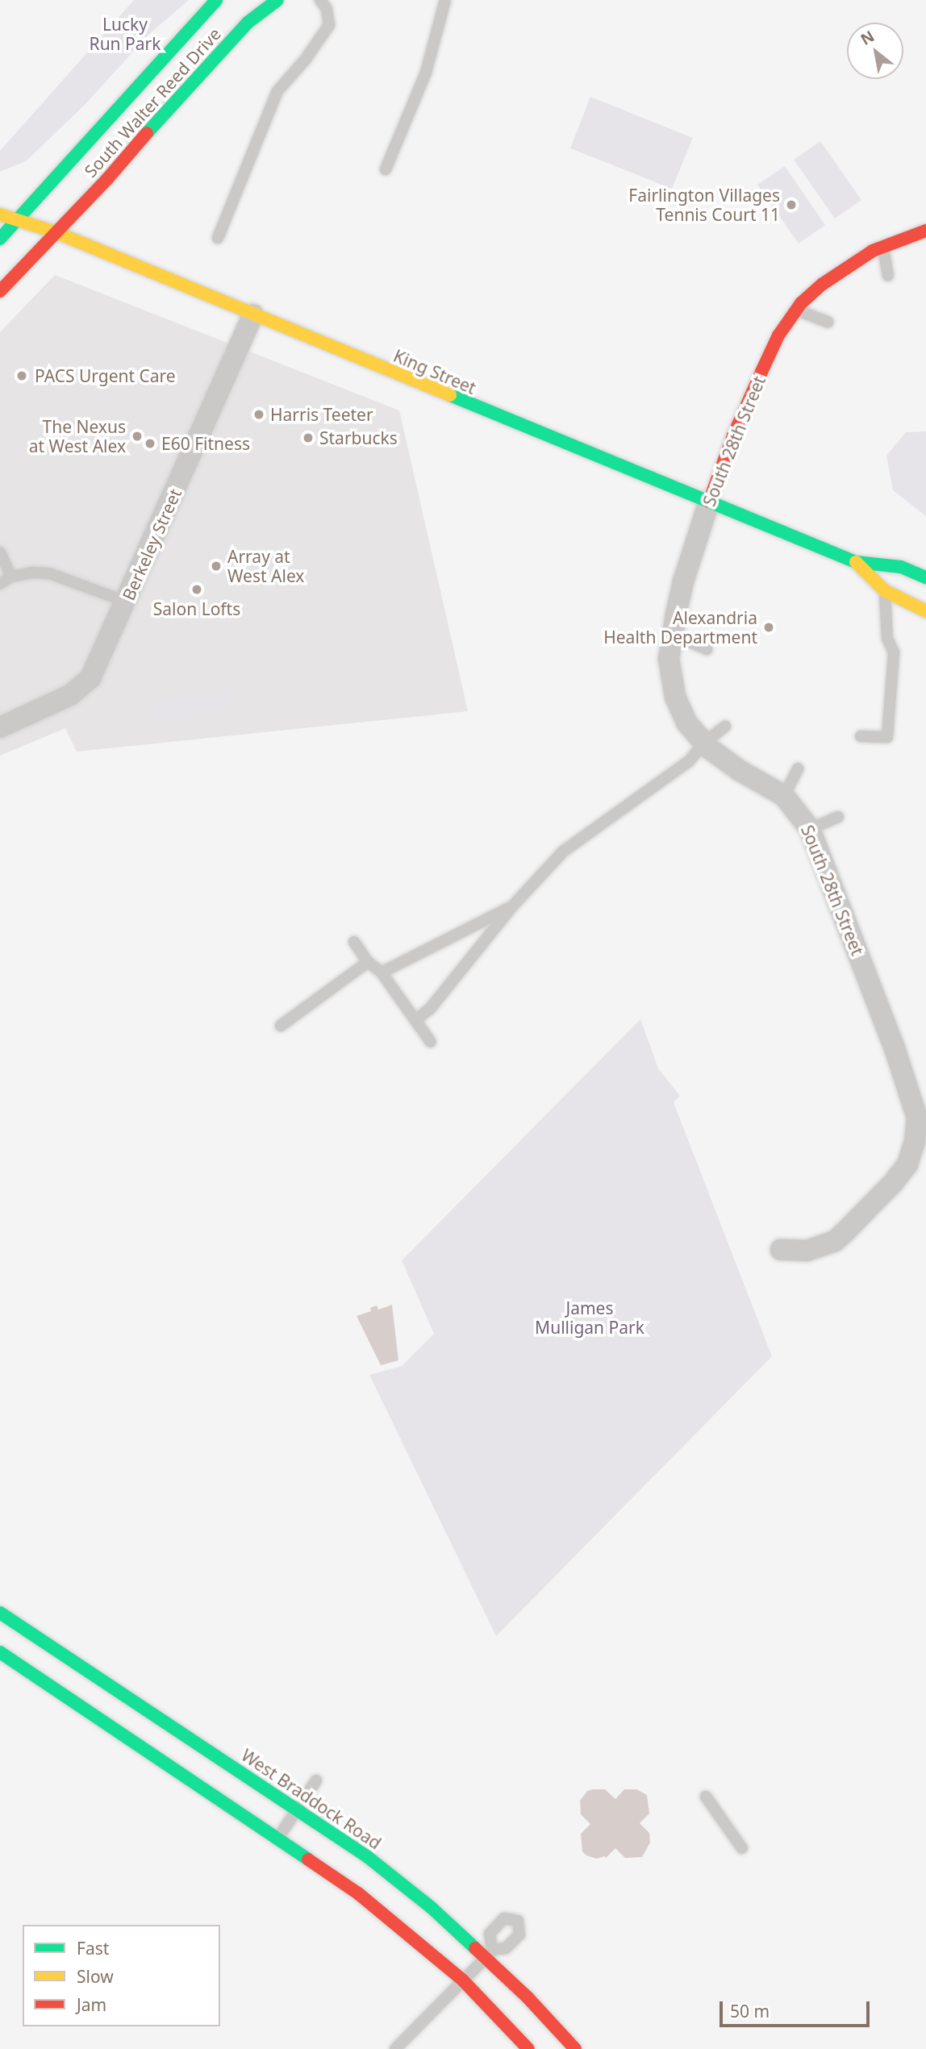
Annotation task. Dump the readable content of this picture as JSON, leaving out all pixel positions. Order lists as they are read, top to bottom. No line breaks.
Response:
{"streets":{"main road":["South Walter Reed Drive","King Street","South 28th Street","West Braddock Road"],"street":["Berkeley Street"]},"crossings":[["South Walter Reed Drive","King Street"],["King Street","South 28th Street"],["King Street","Berkeley Street"]],"parks":["Lucky Run Park","James Mulligan Park"],"places":["Fairlington Villages Tennis Court 11","PACS Urgent Care","Harris Teeter","The Nexus at West Alex","Starbucks","E60 Fitness","Array at West Alex","Salon Lofts","Alexandria Health Department"],"legend":["Fast","Slow","Jam"],"scale_bar":"50 m","north":"top left"}
